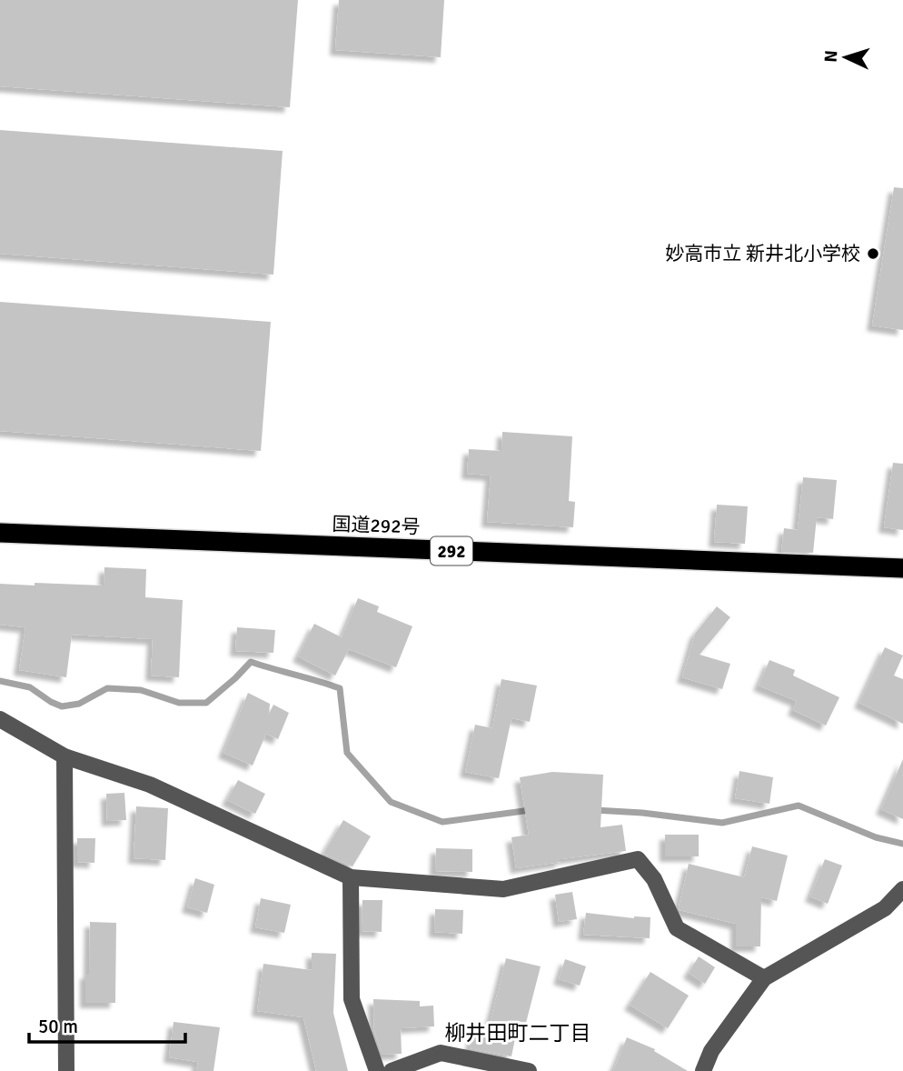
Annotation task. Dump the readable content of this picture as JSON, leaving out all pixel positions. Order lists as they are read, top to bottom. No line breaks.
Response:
{"streets":{"highway":["国道292号","292"]},"districts":["柳井田町二丁目"],"places":["妙高市立 新井北小学校"],"scale_bar":"50 m","north":"left"}
